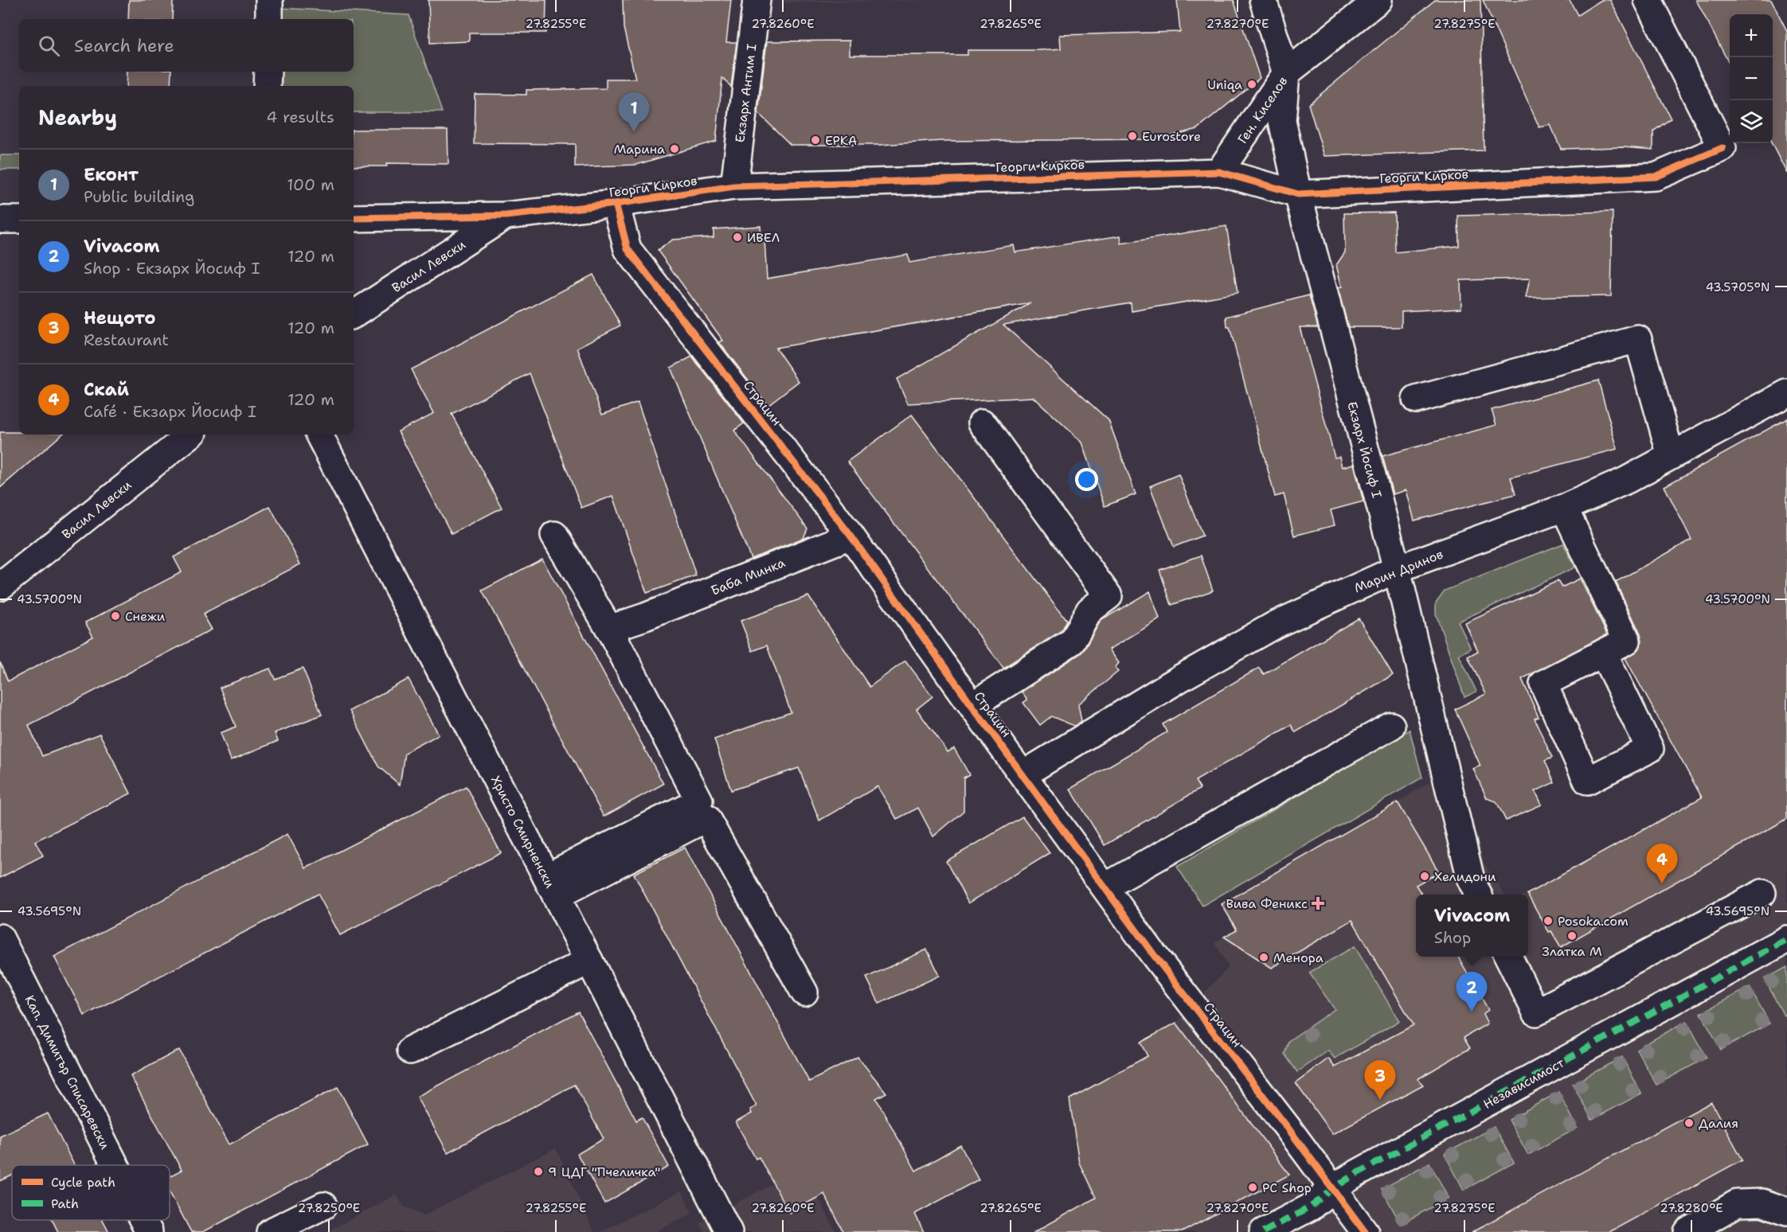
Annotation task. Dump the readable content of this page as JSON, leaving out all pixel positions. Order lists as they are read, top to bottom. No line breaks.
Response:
{"streets":{"street":["Екзарх Антим I","Ген. Киселов","Георги Кирков","Васил Левски","Страцин","Екзарх Йосиф I","Марин Дринов","Баба Минка","Христо Смирненски","Кап. Димитър Списаревски","Независимост"]},"crossings":[["Екзарх Антим I","Георги Кирков"],["Ген. Киселов","Георги Кирков"],["Ген. Киселов","Екзарх Йосиф I"],["Георги Кирков","Васил Левски"],["Георги Кирков","Страцин"],["Георги Кирков","Екзарх Йосиф I"],["Страцин","Марин Дринов"],["Страцин","Баба Минка"],["Страцин","Независимост"],["Екзарх Йосиф I","Марин Дринов"]],"places":{"other":["Uniqa","Eurostore","ЕРКА","Марина","ИВЕЛ","Снежи","Хелидони","Posoka.com","Златка М","Менора","Далия","9 ЦДГ \"Пчеличка\"","PC Shop"],"health":["Вива Феникс"]},"legend":["Cycle path","Path"],"page":{"map_buttons":["+","−"],"search":"Search here","heading":["Nearby","4 results"],"pins":["1","4","2","3"],"list":[{"mark":"1","name":"Еконт","note":"Public building","value":"100 m"},{"mark":"2","name":"Vivacom","note":"Shop · Екзарх Йосиф I","value":"120 m"},{"mark":"3","name":"Нещото","note":"Restaurant","value":"120 m"},{"mark":"4","name":"Скай","note":"Café · Екзарх Йосиф I","value":"120 m"}],"popup":["Vivacom","Shop"]},"coordinates":["27.8255°E","27.8260°E","27.8265°E","27.8270°E","27.8275°E","43.5705°N","43.5700°N","43.5695°N","27.8250°E","27.8280°E"]}
